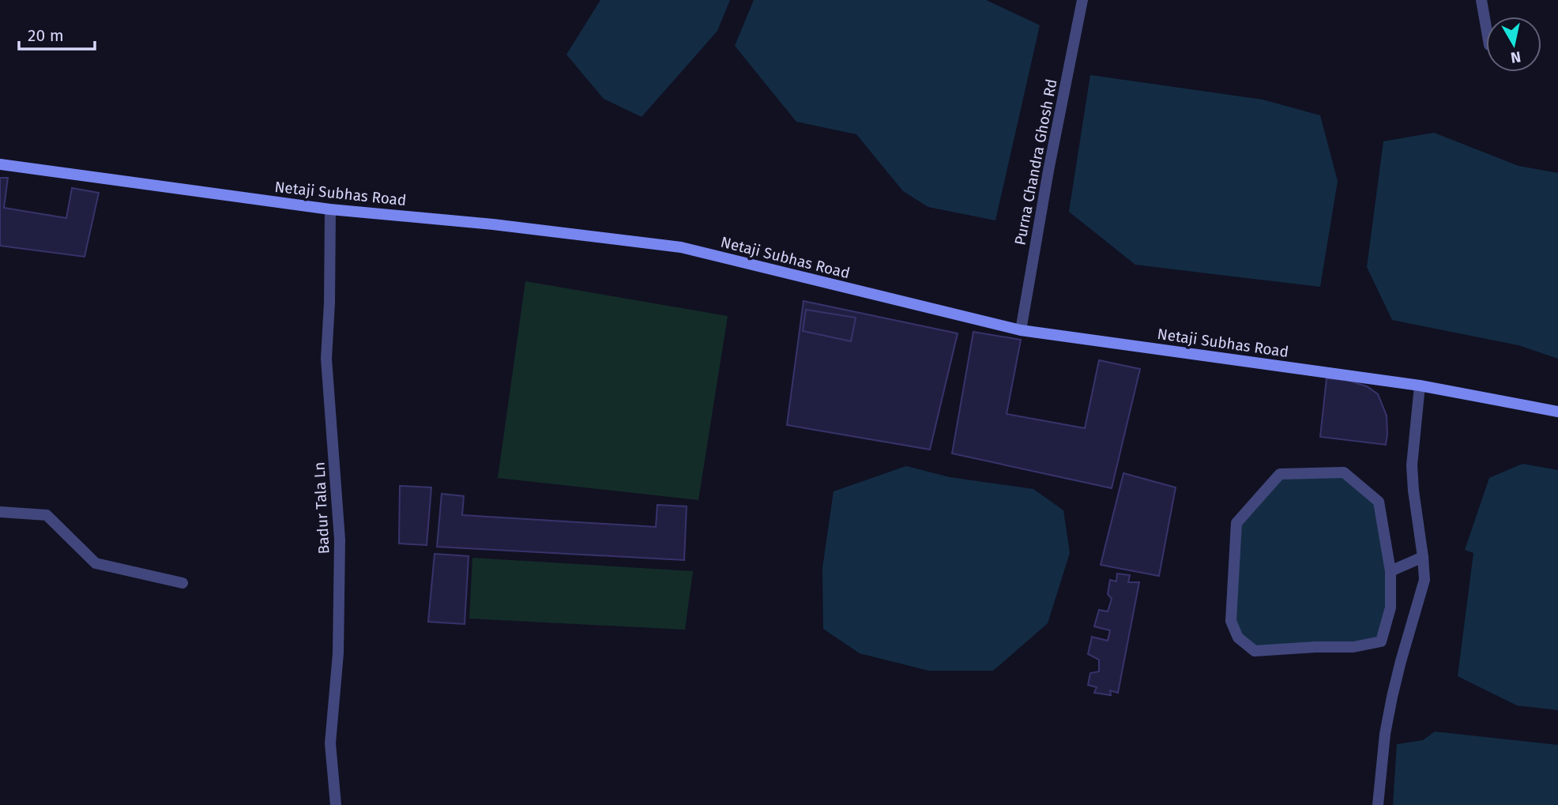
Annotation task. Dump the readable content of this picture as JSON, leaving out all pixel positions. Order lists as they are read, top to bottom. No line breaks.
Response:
{"streets":{"main road":["Netaji Subhas Road"],"street":["Purna Chandra Ghosh Rd","Badur Tala Ln"]},"crossings":[["Purna Chandra Ghosh Rd","Netaji Subhas Road"],["Netaji Subhas Road","Badur Tala Ln"]],"scale_bar":"20 m","north":"bottom"}
